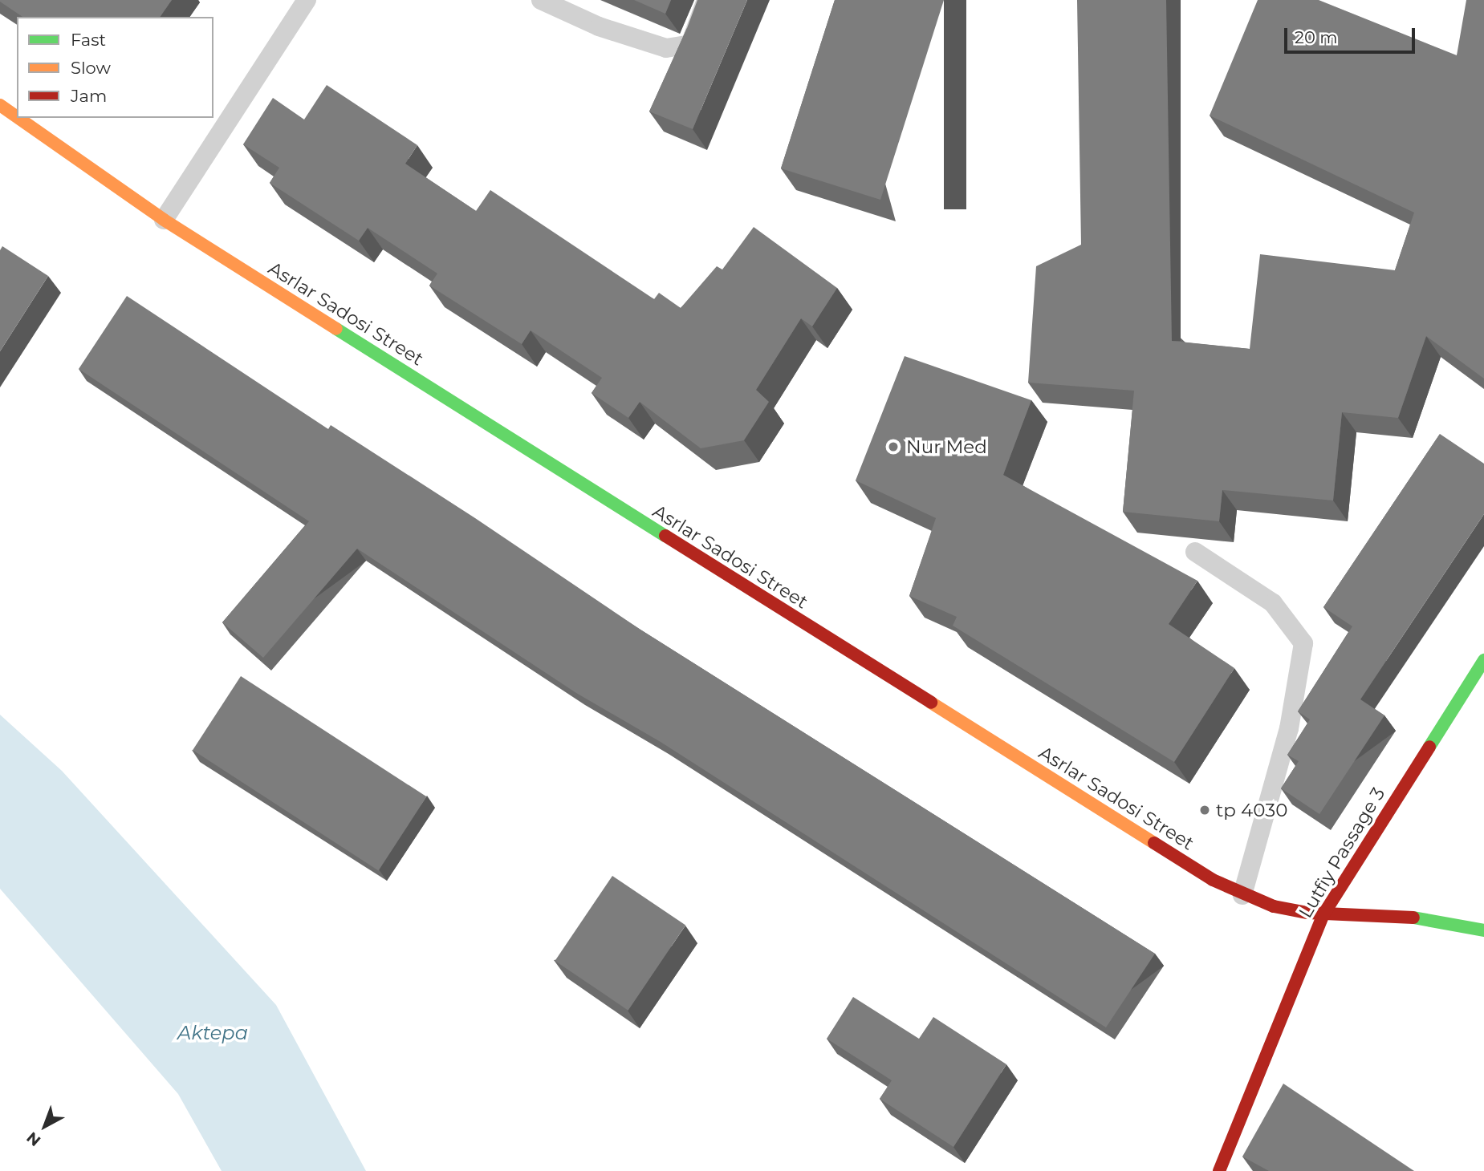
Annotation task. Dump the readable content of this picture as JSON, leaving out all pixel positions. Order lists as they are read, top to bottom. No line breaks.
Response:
{"streets":{"street":["Asrlar Sadosi Street","Lutfiy Passage 3"]},"crossings":[["Asrlar Sadosi Street","Lutfiy Passage 3"]],"water":["Aktepa"],"places":["Nur Med","tp 4030"],"legend":["Fast","Slow","Jam"],"scale_bar":"20 m","north":"bottom left"}
